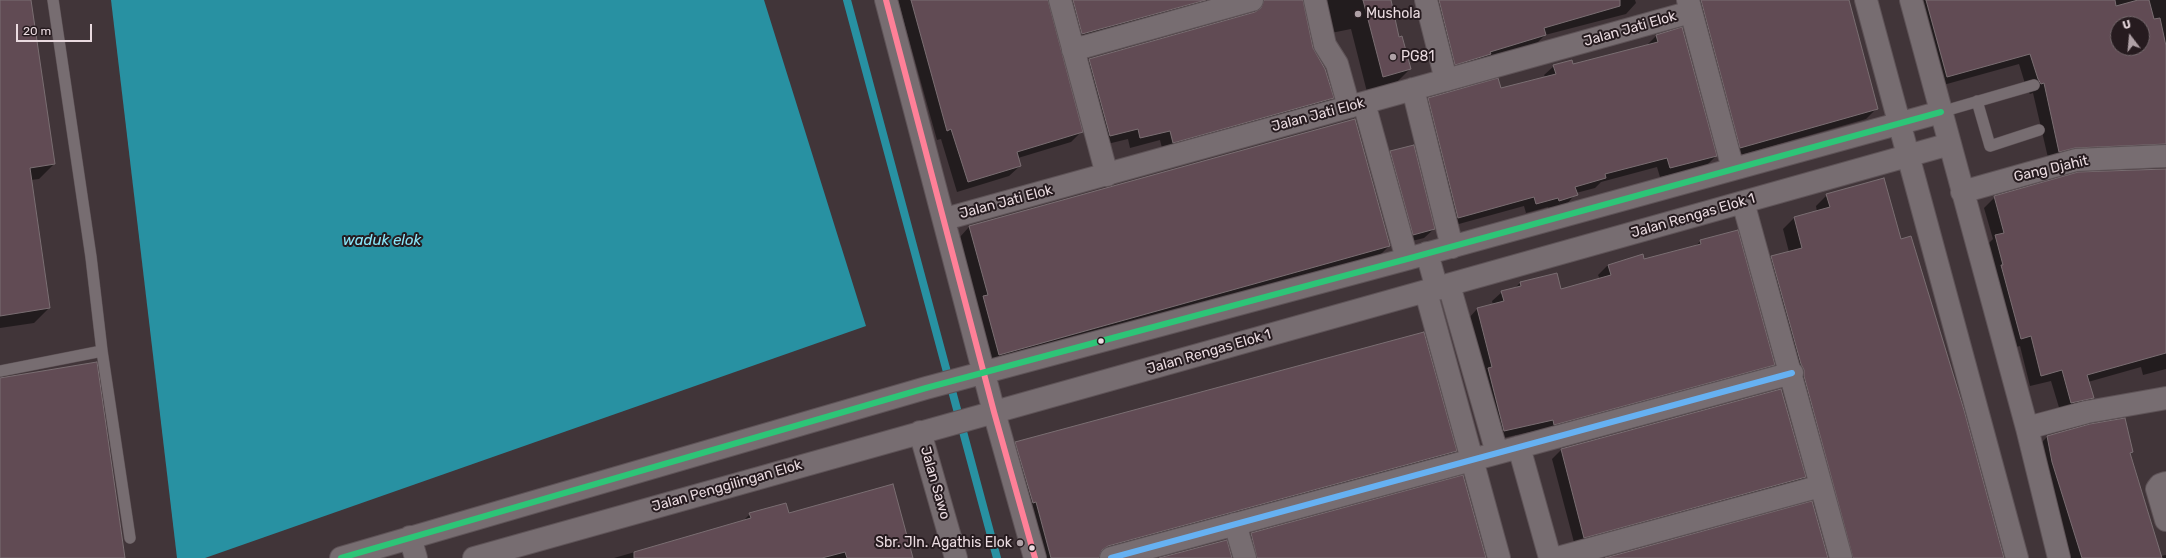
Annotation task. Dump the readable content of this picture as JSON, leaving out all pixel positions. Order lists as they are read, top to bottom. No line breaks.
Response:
{"streets":{"street":["Jalan Jati Elok","Gang Djahit","Jalan Rengas Elok 1","Jalan Sawo","Jalan Penggilingan Elok"]},"crossings":[["Jalan Rengas Elok 1","Jalan Penggilingan Elok"],["Jalan Sawo","Jalan Penggilingan Elok"]],"water":["waduk elok"],"places":["Mushola","PG81","Sbr. Jln. Agathis Elok"],"scale_bar":"20 m","north":"top"}
